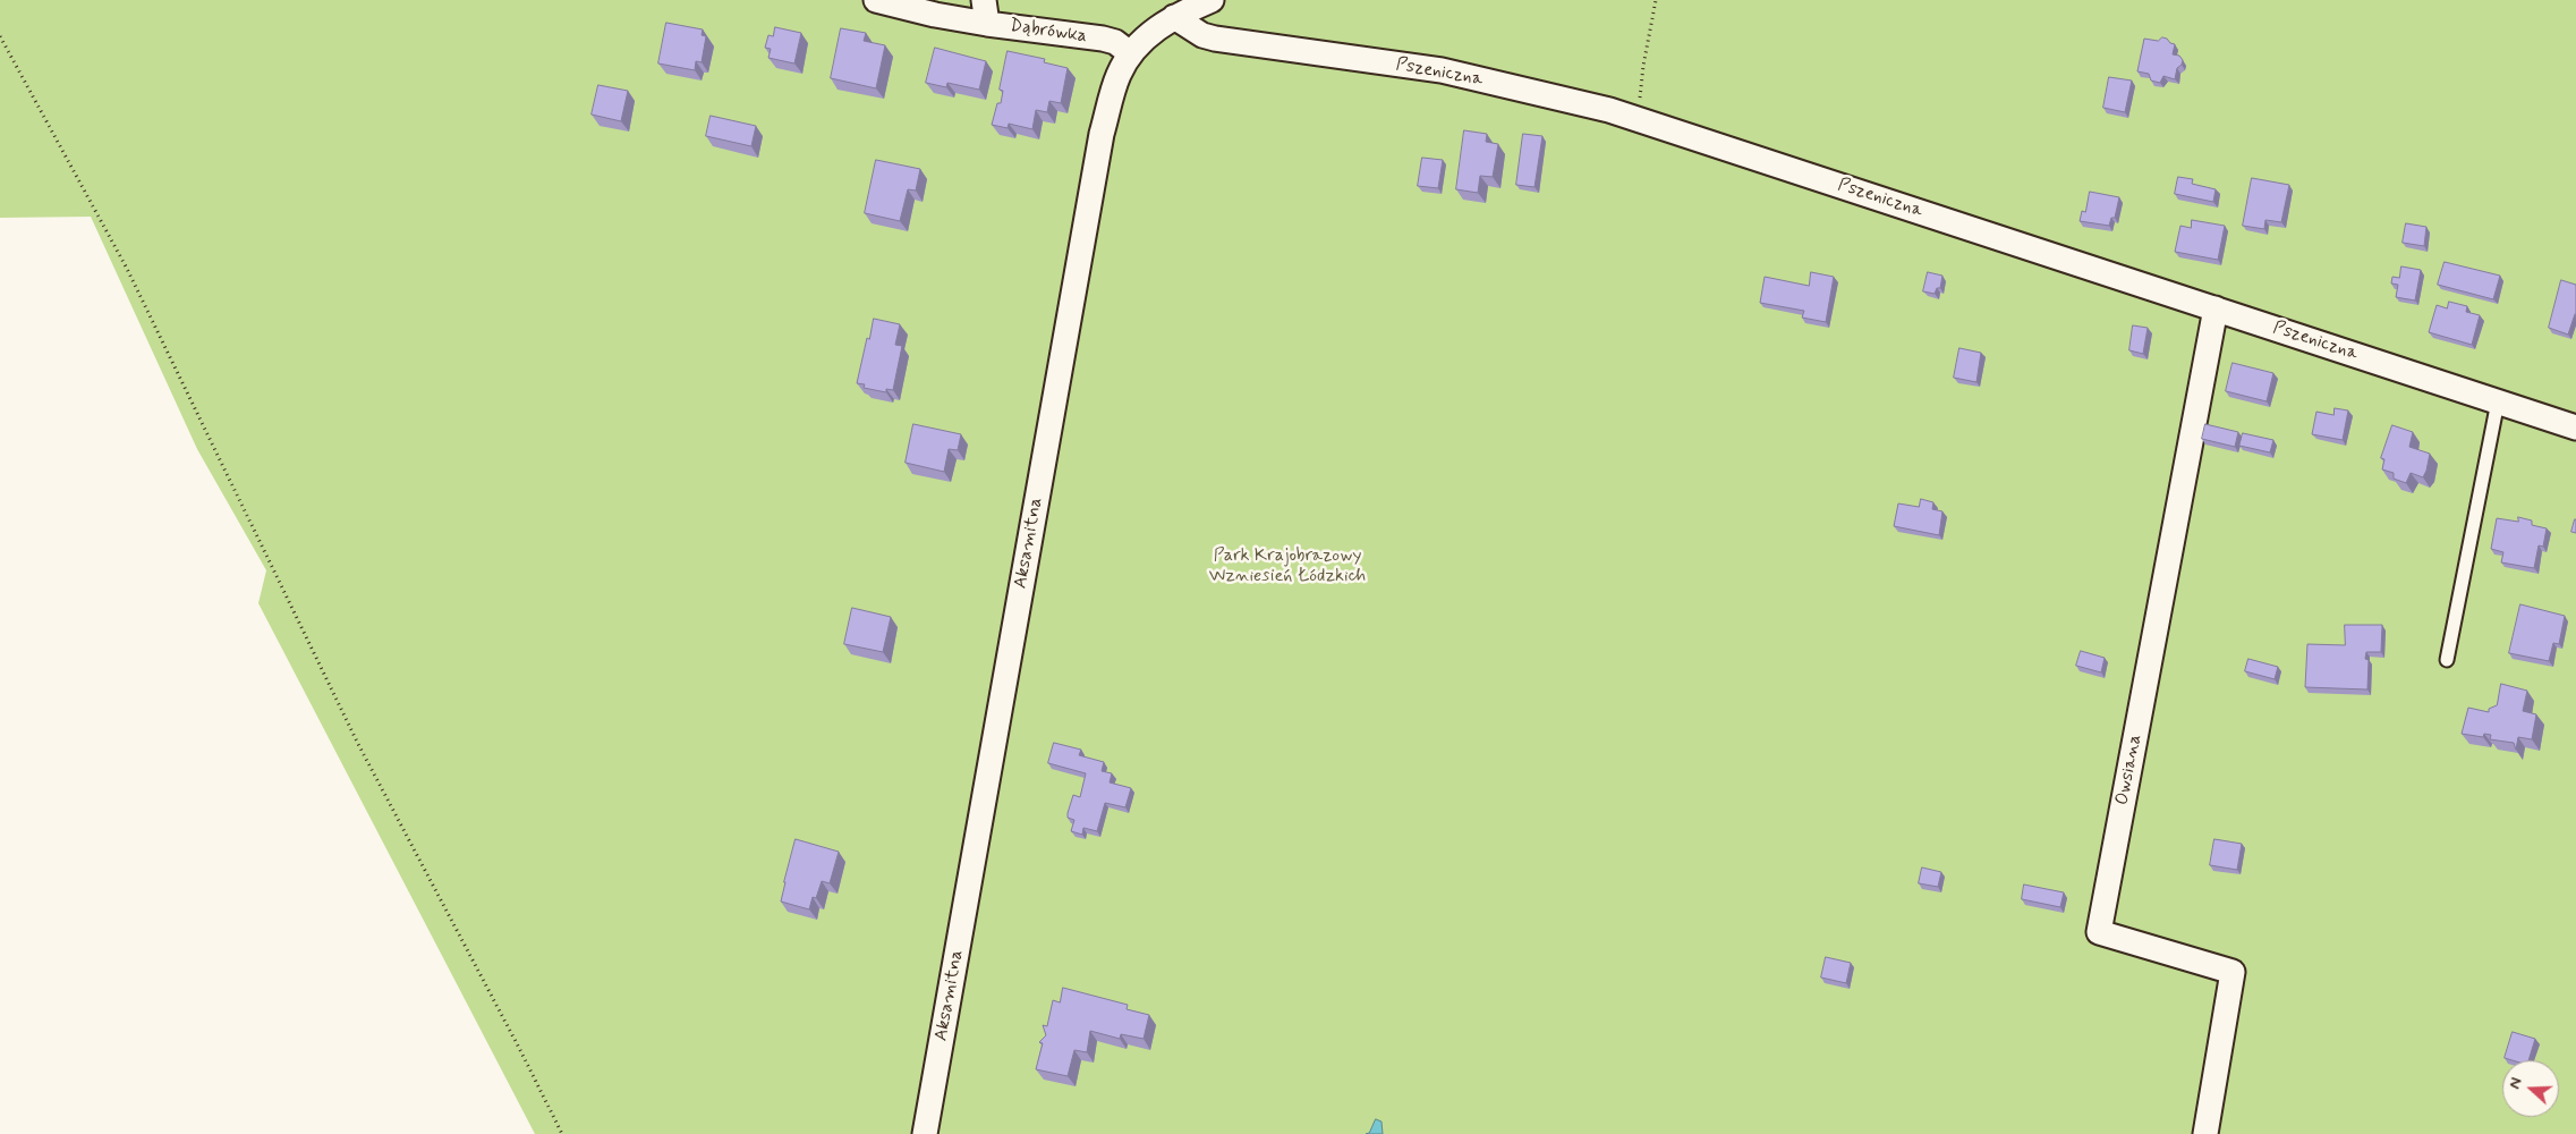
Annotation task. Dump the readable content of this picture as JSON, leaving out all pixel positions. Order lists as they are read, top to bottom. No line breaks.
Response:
{"streets":{"street":["Dąbrówka","Pszeniczna","Aksamitna","Owsiana"]},"crossings":[["Dąbrówka","Aksamitna"],["Pszeniczna","Aksamitna"],["Pszeniczna","Owsiana"]],"parks":["Park Krajobrazowy Wzniesień Łódzkich"],"north":"left"}
